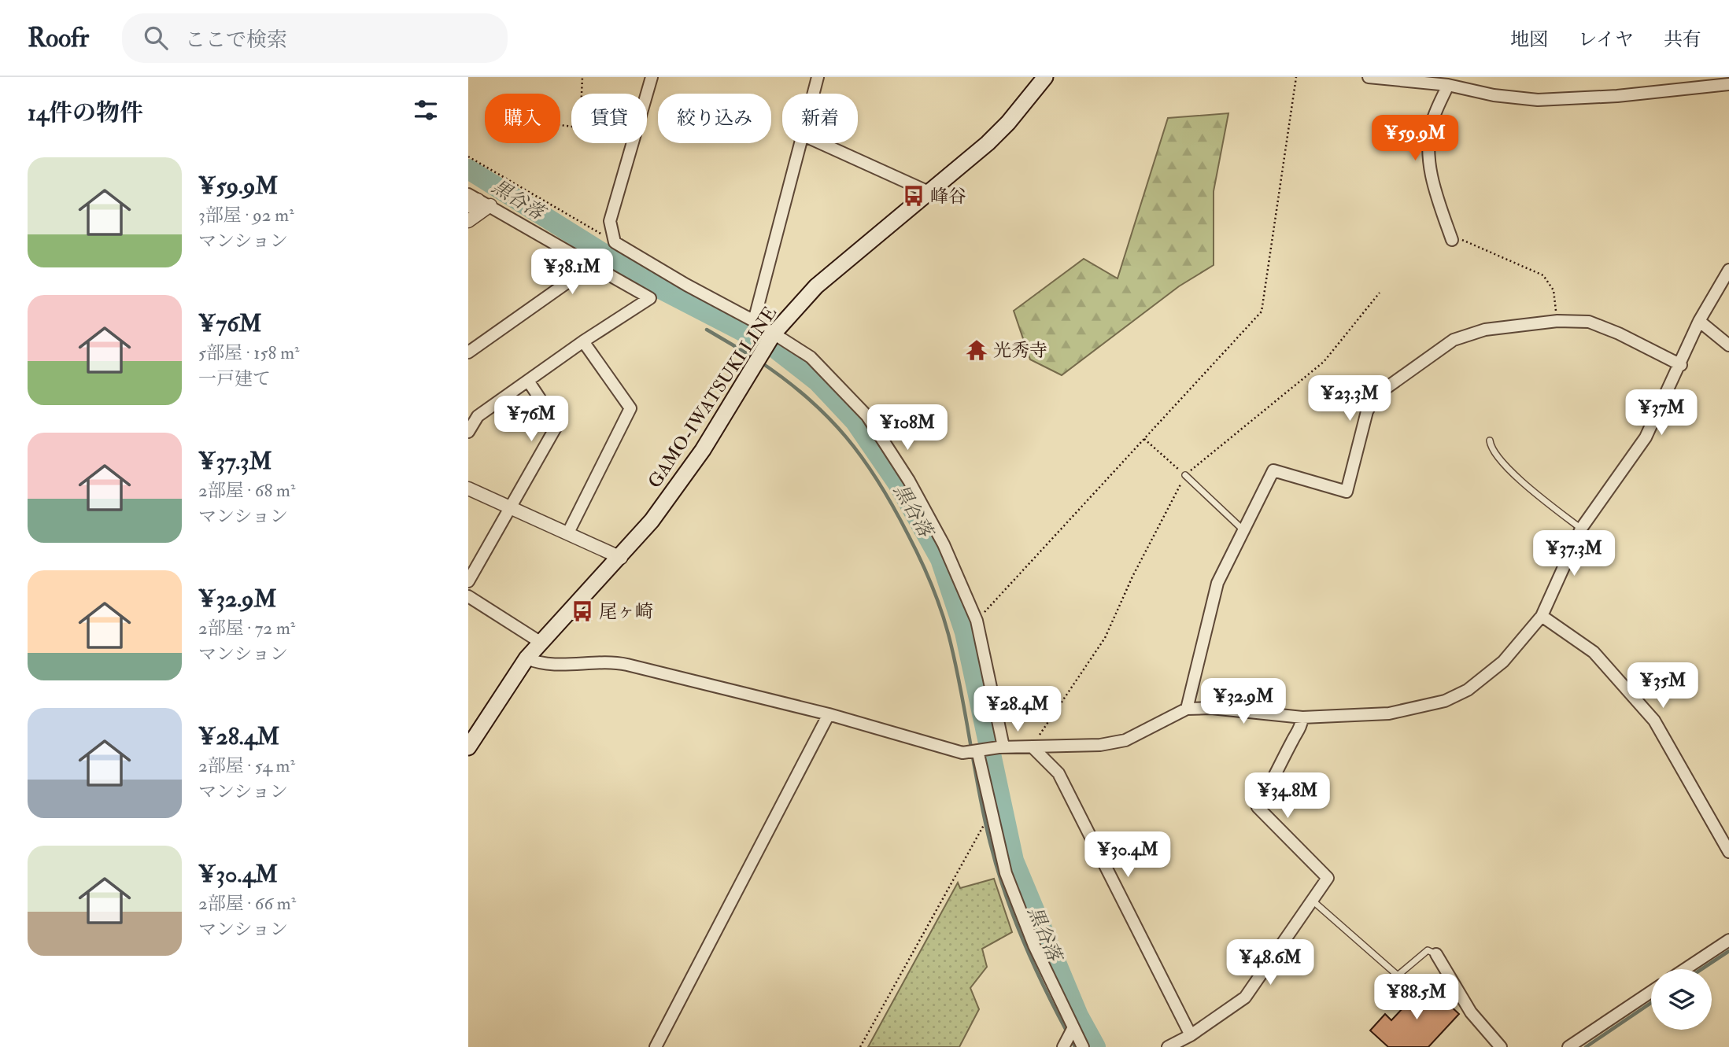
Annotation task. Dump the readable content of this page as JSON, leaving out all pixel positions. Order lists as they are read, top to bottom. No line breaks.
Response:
{"streets":{"main road":["GAMO-IWATSUKI LINE"]},"water":["黒谷落"],"places":{"bus stop":["峰谷","尾ヶ崎"],"temple":["光秀寺"]},"page":{"header":"Roofr","search":"ここで検索","nav":["地図","レイヤ","共有"],"heading":"14件の物件","chip":["購入","賃貸","絞り込み","新着"],"price":["¥59.9M","¥38.1M","¥23.3M","¥37M","¥76M","¥108M","¥37.3M","¥35M","¥32.9M","¥28.4M","¥34.8M","¥30.4M","¥48.6M","¥88.5M"],"list":[{"name":"¥59.9M","note":"3部屋 · 92 m² · マンション"},{"name":"¥76M","note":"5部屋 · 158 m² · 一戸建て"},{"name":"¥37.3M","note":"2部屋 · 68 m² · マンション"},{"name":"¥32.9M","note":"2部屋 · 72 m² · マンション"},{"name":"¥28.4M","note":"2部屋 · 54 m² · マンション"},{"name":"¥30.4M","note":"2部屋 · 66 m² · マンション"}]}}
